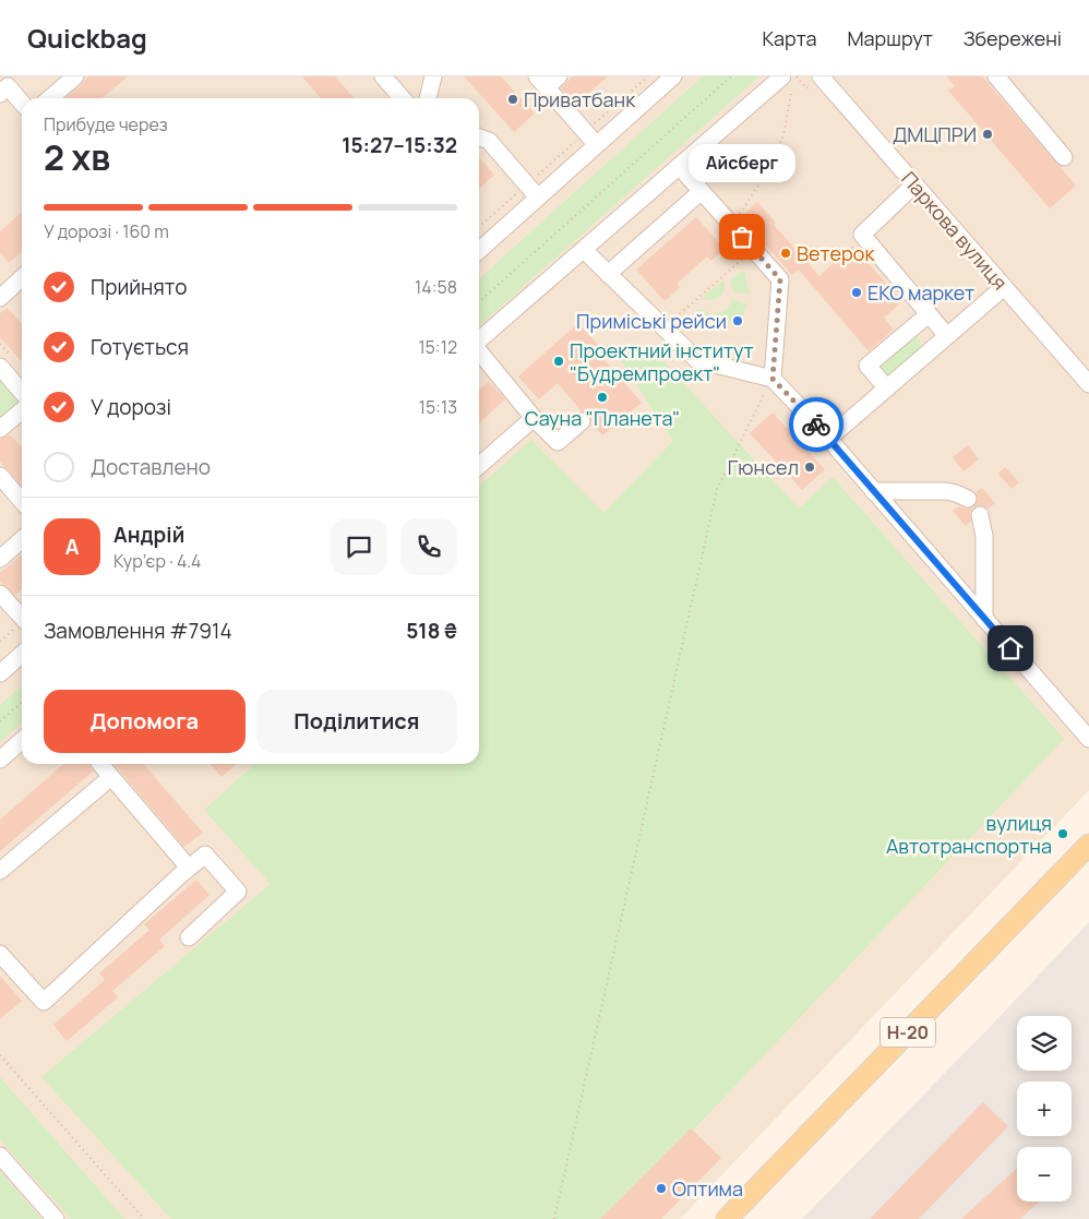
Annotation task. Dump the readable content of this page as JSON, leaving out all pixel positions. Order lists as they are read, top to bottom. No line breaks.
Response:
{"streets":{"main road":["Н-20"],"street":["Паркова вулиця"]},"places":["Приватбанк","ДМЦПРИ","Айсберг","Ветерок","ЕКО маркет","Приміські рейси","Проектний інститут \"Будремпроект\"","Сауна \"Планета\"","Гюнсел","вулиця Автотранспортна","Оптима"],"page":{"header":"Quickbag","nav":["Карта","Маршрут","Збережені"],"heading":["2 хв","Прибуде через","15:27–15:32"],"panel":["Андрій","Кур’єр · 4.4","Замовлення #7914","518 ₴"],"bubble":"Айсберг","bar":"У дорозі · 160 m","list":[["Прийнято","14:58"],["Готується","15:12"],["У дорозі","15:13"],"Доставлено"],"round":"А","buttons":["Допомога","Поділитися"],"map_buttons":["+","−"]}}
